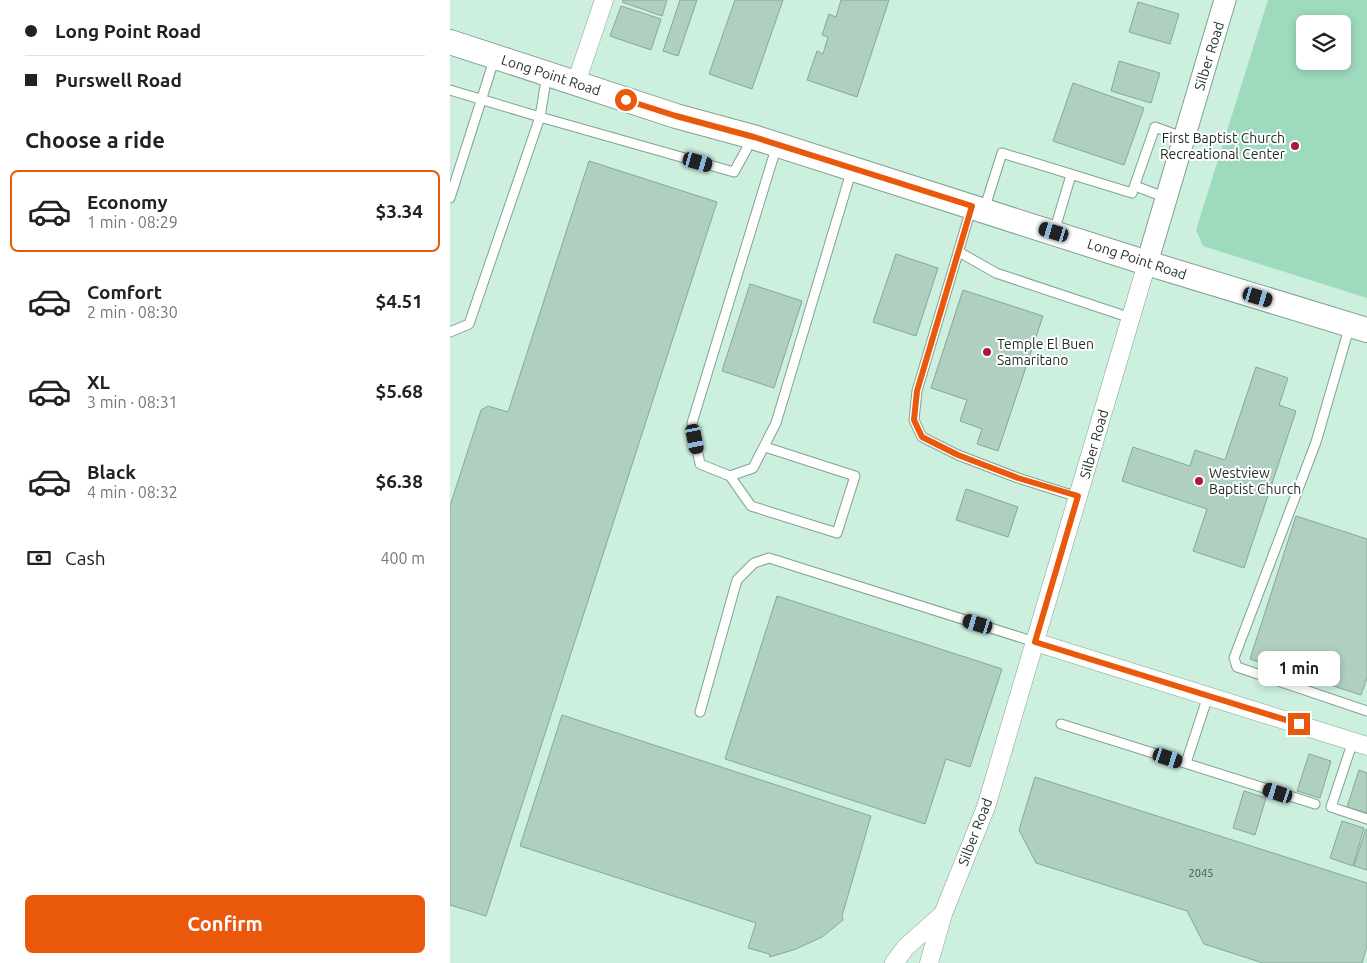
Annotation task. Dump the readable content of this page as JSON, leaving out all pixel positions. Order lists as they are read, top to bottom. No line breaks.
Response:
{"streets":{"main road":["Long Point Road"],"street":["Silber Road"]},"crossings":[["Silber Road","Long Point Road"]],"places":["First Baptist Church Recreational Center","Temple El Buen Samaritano","Westview Baptist Church"],"house_numbers":["2045"],"page":{"banner":["Long Point Road","Purswell Road"],"heading":"Choose a ride","list":[{"name":"Economy","note":"1 min · 08:29","value":"$3.34"},{"name":"Comfort","note":"2 min · 08:30","value":"$4.51"},{"name":"XL","note":"3 min · 08:31","value":"$5.68"},{"name":"Black","note":"4 min · 08:32","value":"$6.38"}],"pay":["Cash","400 m"],"bubble":"1 min","buttons":"Confirm"}}
